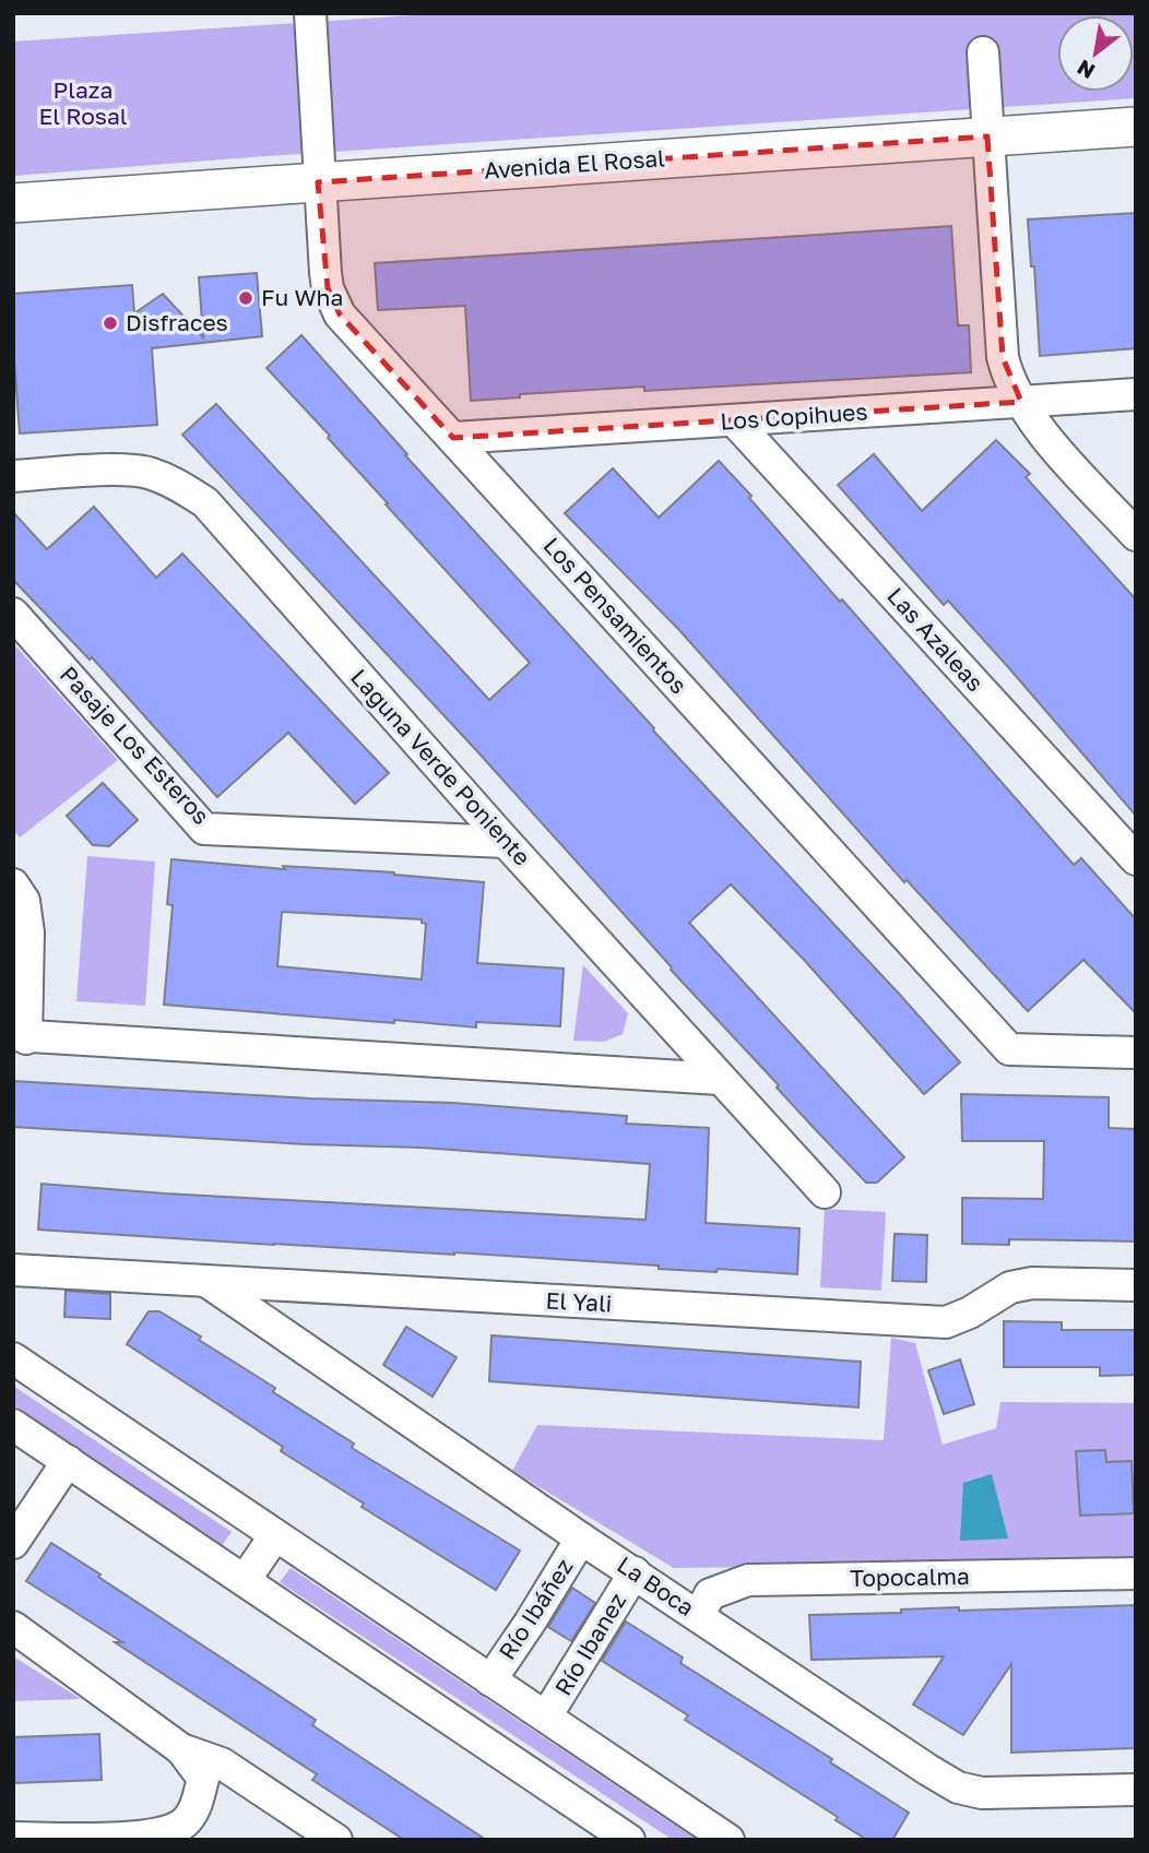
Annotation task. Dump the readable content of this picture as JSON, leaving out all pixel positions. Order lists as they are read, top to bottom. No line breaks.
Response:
{"streets":{"street":["Avenida El Rosal","Los Copihues","Los Pensamientos","Las Azaleas","Pasaje Los Esteros","Laguna Verde Poniente","El Yali","Topocalma","La Boca","Río Ibáñez","Río Ibanez"]},"crossings":[["Avenida El Rosal","Los Pensamientos"],["Los Copihues","Los Pensamientos"],["Los Copihues","Las Azaleas"],["Pasaje Los Esteros","Laguna Verde Poniente"],["El Yali","La Boca"],["Topocalma","La Boca"],["La Boca","Río Ibáñez"],["La Boca","Río Ibanez"]],"parks":["Plaza El Rosal"],"places":["Fu Wha","Disfraces"],"north":"bottom left"}
